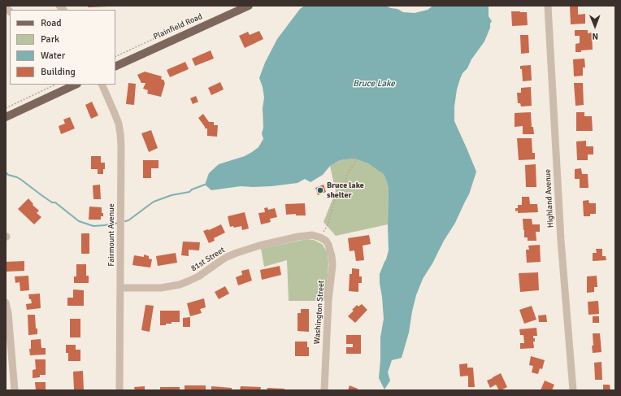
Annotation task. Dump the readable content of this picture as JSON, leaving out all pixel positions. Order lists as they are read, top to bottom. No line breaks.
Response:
{"streets":{"main road":["Plainfield Road"],"street":["Highland Avenue","Fairmount Avenue","81st Street","Washington Street"]},"crossings":[["Fairmount Avenue","81st Street"],["81st Street","Washington Street"]],"water":["Bruce Lake"],"places":["Bruce lake shelter"],"legend":["Road","Park","Water","Building"],"north":"bottom"}
